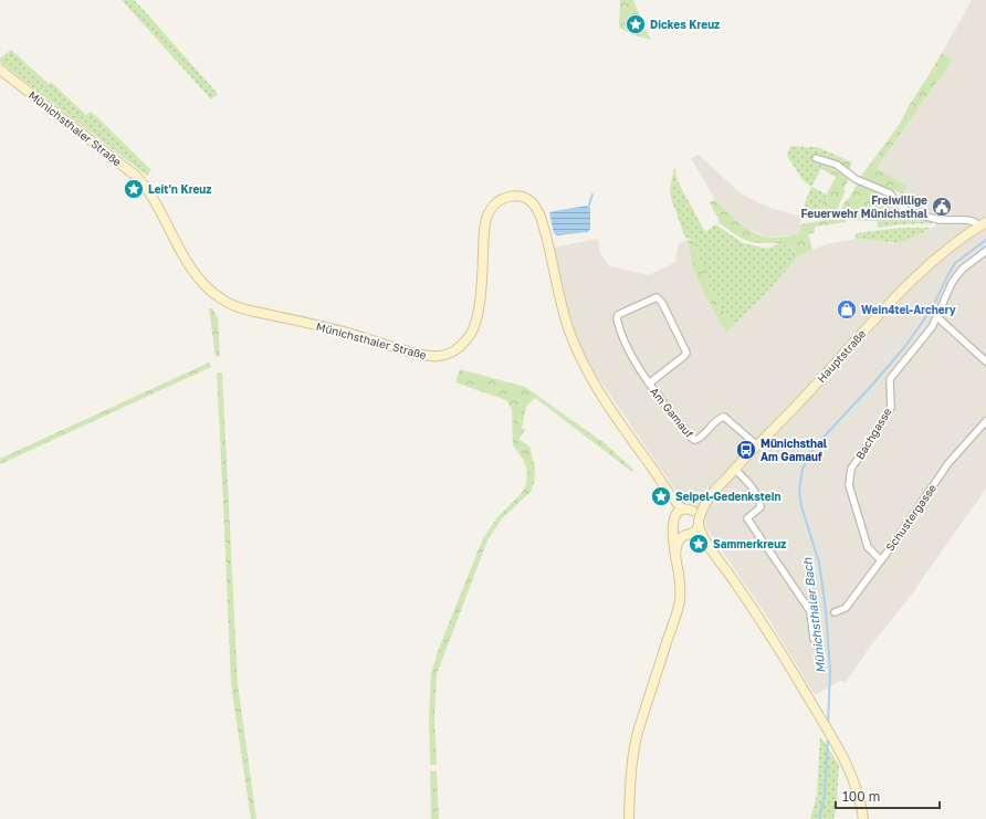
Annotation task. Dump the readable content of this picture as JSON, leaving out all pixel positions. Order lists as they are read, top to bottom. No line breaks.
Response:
{"streets":{"street":["Münichsthaler Straße","Hauptstraße","Am Gamauf","Bachgasse","Schustergasse"]},"crossings":[["Münichsthaler Straße","Hauptstraße"],["Hauptstraße","Am Gamauf"],["Bachgasse","Schustergasse"]],"water":["Münichsthaler Bach"],"places":{"place":["Dickes Kreuz","Leit'n Kreuz","Seipel-Gedenkstein","Sammerkreuz"],"public building":["Freiwillige Feuerwehr Münichsthal"],"shop":["Wein4tel-Archery"],"bus stop":["Münichsthal Am Gamauf"]},"scale_bar":"100 m"}
